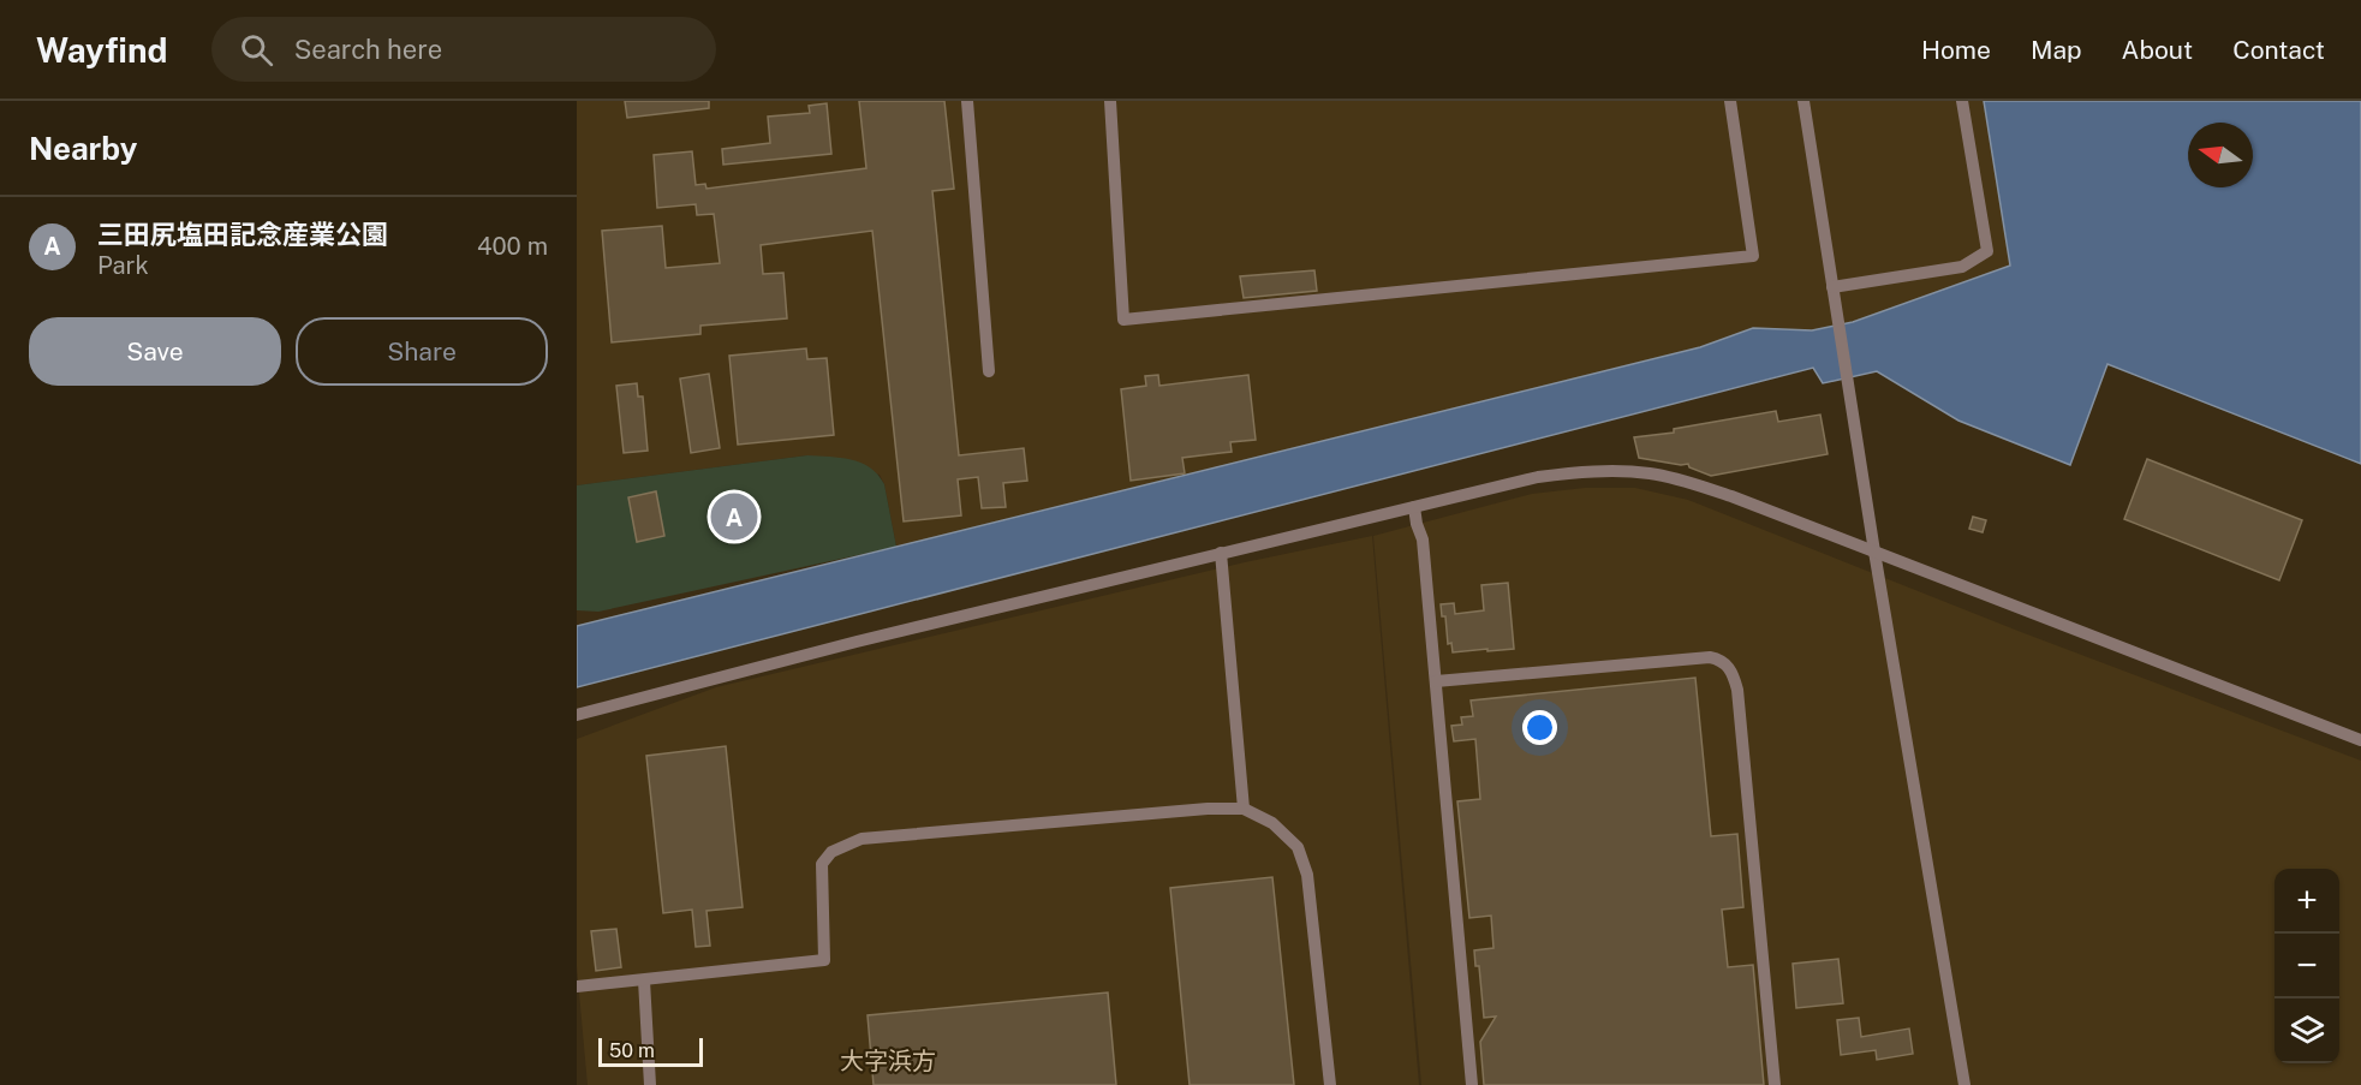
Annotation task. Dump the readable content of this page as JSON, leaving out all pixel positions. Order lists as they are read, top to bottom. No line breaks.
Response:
{"districts":["大字浜方"],"scale_bar":"50 m","north":"left","page":{"header":"Wayfind","search":"Search here","nav":["Home","Map","About","Contact"],"heading":"Nearby","list":[{"mark":"A","name":"三田尻塩田記念産業公園","note":"Park","value":"400 m"}],"buttons":["Save","Share"],"pins":"A","map_buttons":["+","−"],"scale":"50 m"}}
